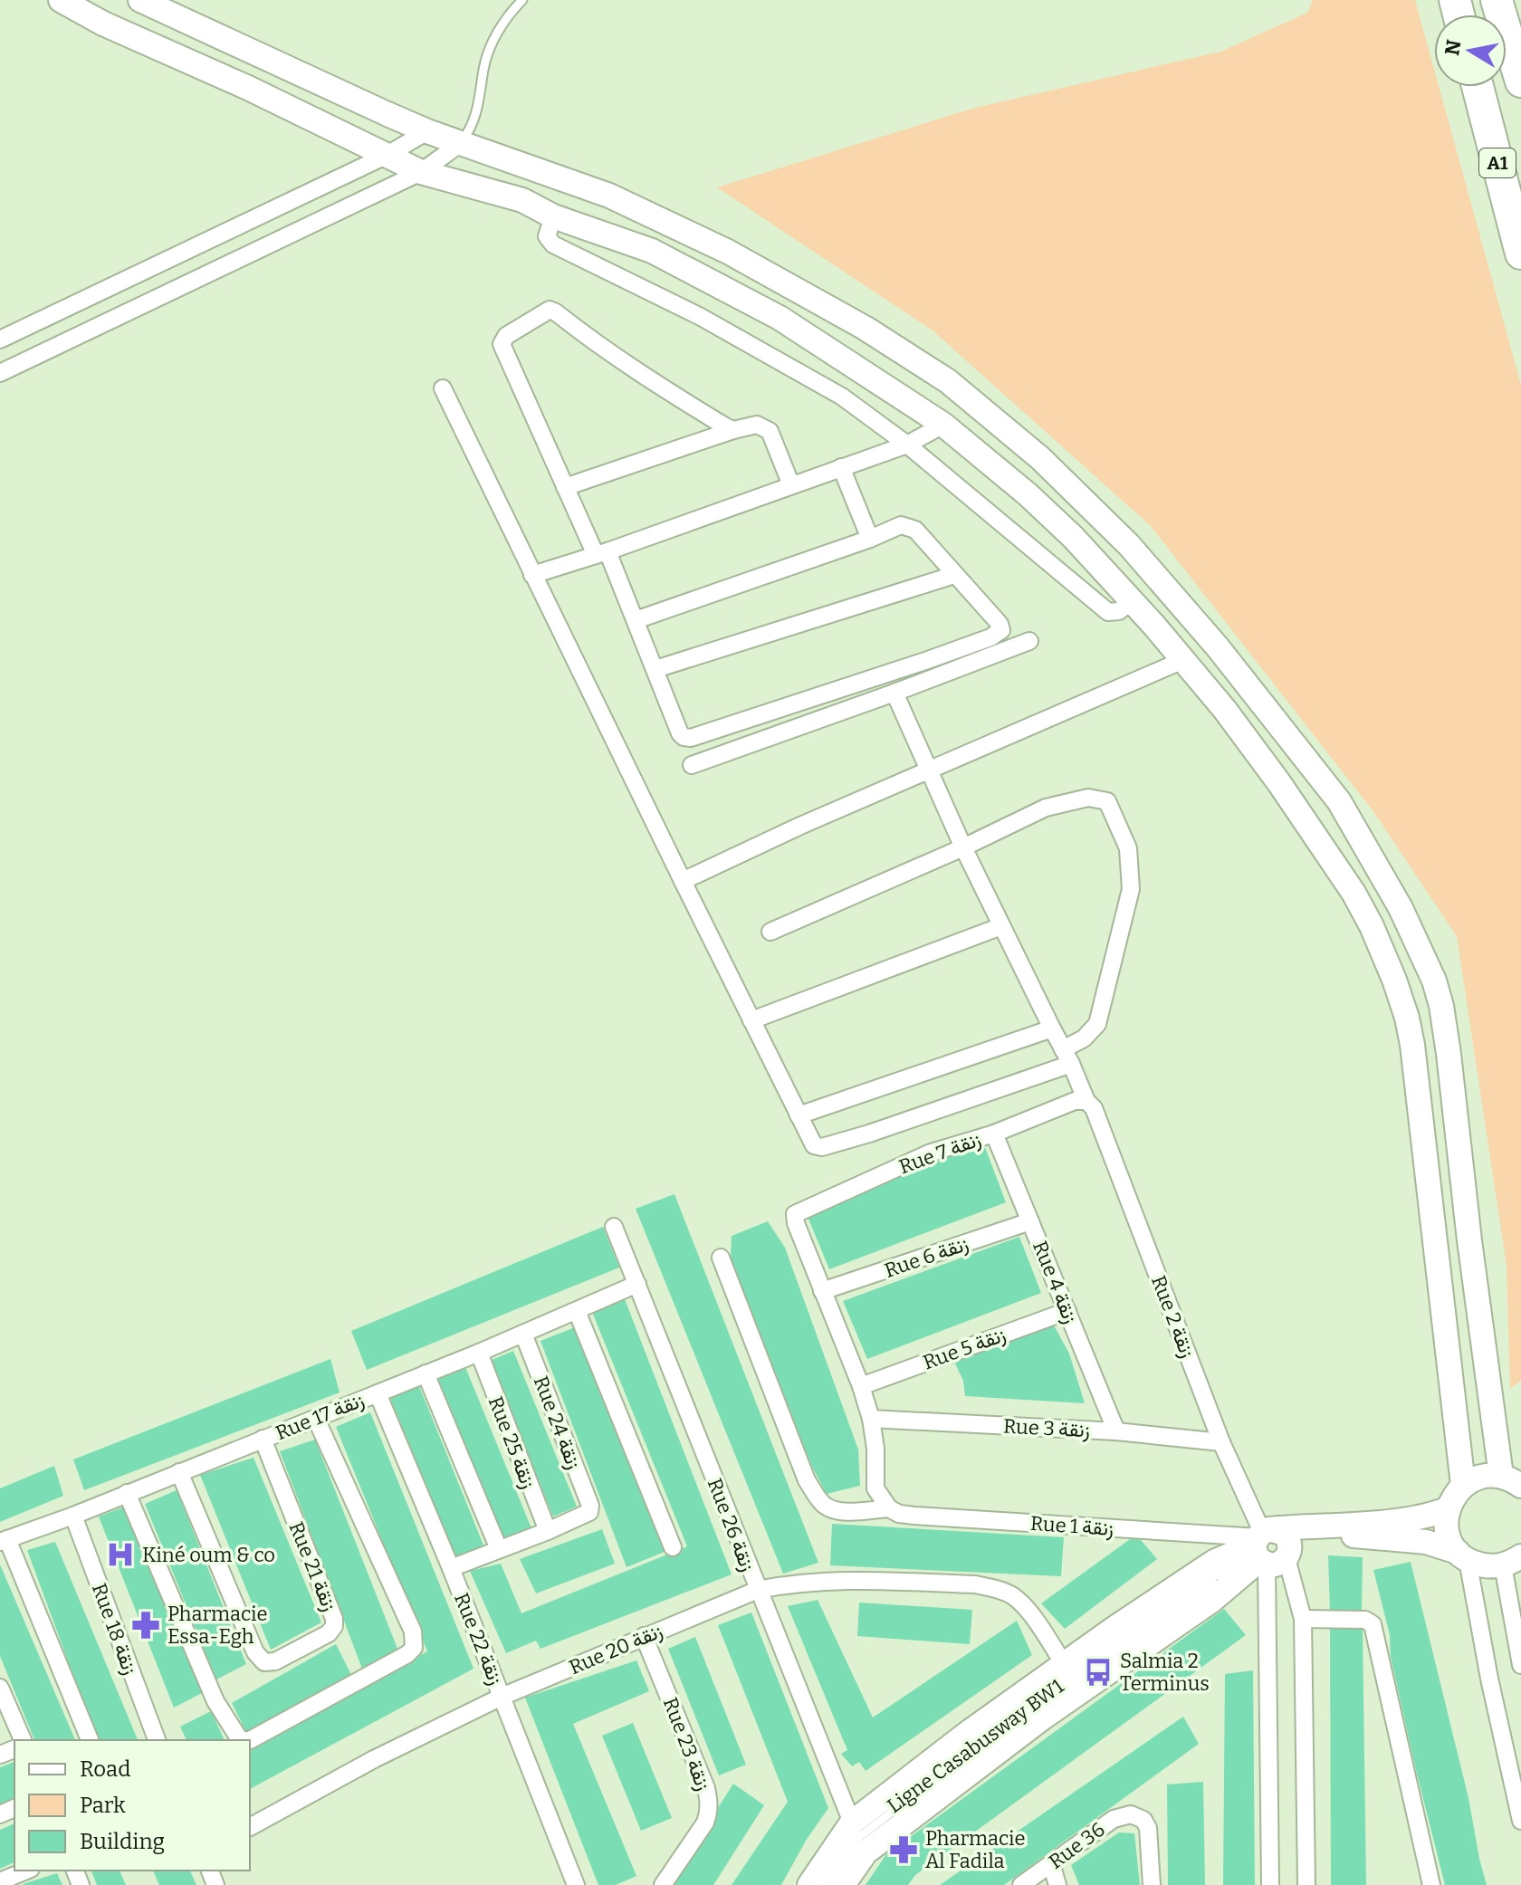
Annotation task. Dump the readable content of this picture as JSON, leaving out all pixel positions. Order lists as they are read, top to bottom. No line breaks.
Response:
{"streets":{"highway":["A1"],"street":["Rue 7 زنقة","Rue 6 زنقة","Rue 4 زنقة","Rue 2 زنقة","Rue 5 زنقة","Rue 17 زنقة","Rue 24 زنقة","Rue 3 زنقة","Rue 25 زنقة","Rue 26 زنقة","Rue 1 زنقة","Rue 21 زنقة","Rue 18 زنقة","Rue 22 زنقة","Rue 20 زنقة","Rue 23 زنقة","Rue 36"],"lane":["Ligne Casabusway BW1"]},"crossings":[["Rue 7 زنقة","Rue 6 زنقة"],["Rue 7 زنقة","Rue 4 زنقة"],["Rue 7 زنقة","Rue 2 زنقة"],["Rue 6 زنقة","Rue 4 زنقة"],["Rue 4 زنقة","Rue 5 زنقة"],["Rue 4 زنقة","Rue 3 زنقة"],["Rue 2 زنقة","Rue 3 زنقة"],["Rue 2 زنقة","Rue 1 زنقة"],["Rue 2 زنقة","Ligne Casabusway BW1"],["Rue 17 زنقة","Rue 24 زنقة"],["Rue 17 زنقة","Rue 25 زنقة"],["Rue 17 زنقة","Rue 26 زنقة"],["Rue 17 زنقة","Rue 21 زنقة"],["Rue 17 زنقة","Rue 18 زنقة"],["Rue 17 زنقة","Rue 22 زنقة"],["Rue 24 زنقة","Rue 25 زنقة"],["Rue 26 زنقة","Rue 20 زنقة"],["Rue 1 زنقة","Ligne Casabusway BW1"],["Rue 22 زنقة","Rue 20 زنقة"],["Rue 20 زنقة","Rue 23 زنقة"]],"places":{"hospital":["Kiné oum & co"],"pharmacy":["Pharmacie Essa-Egh","Pharmacie Al Fadila"],"bus stop":["Salmia 2 Terminus"]},"legend":["Road","Park","Building"],"north":"left"}
